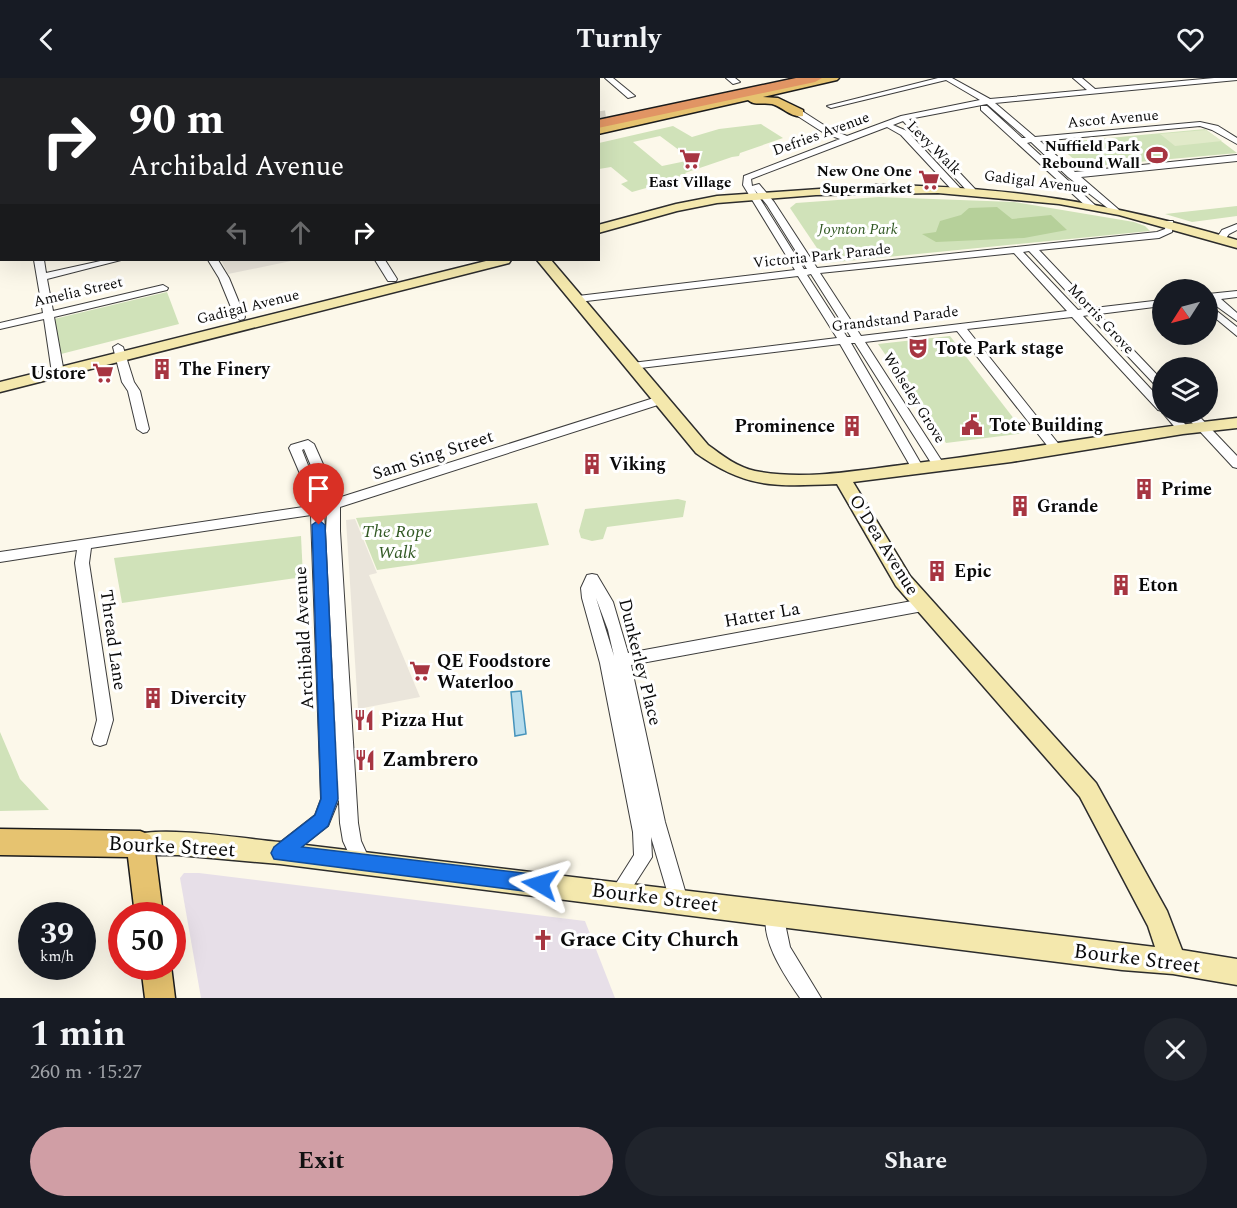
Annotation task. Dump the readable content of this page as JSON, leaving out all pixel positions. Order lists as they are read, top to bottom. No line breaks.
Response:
{"streets":{"main road":["Bourke Street"],"street":["Ascot Avenue","Defries Avenue","Levy Walk","Gadigal Avenue","Victoria Park Parade","Amelia Street","Grandstand Parade","Morris Grove","Wolseley Grove","Sam Sing Street","O'Dea Avenue","Hatter La","Archibald Avenue","Thread Lane","Dunkerley Place"]},"crossings":[["Defries Avenue","Levy Walk"],["Defries Avenue","Gadigal Avenue"],["Defries Avenue","Wolseley Grove"],["Levy Walk","Gadigal Avenue"],["Gadigal Avenue","Victoria Park Parade"],["Gadigal Avenue","Wolseley Grove"],["Victoria Park Parade","Morris Grove"],["Victoria Park Parade","Wolseley Grove"],["Victoria Park Parade","O'Dea Avenue"],["Grandstand Parade","Morris Grove"],["Grandstand Parade","Wolseley Grove"],["Grandstand Parade","O'Dea Avenue"],["Sam Sing Street","O'Dea Avenue"],["Sam Sing Street","Archibald Avenue"],["Sam Sing Street","Thread Lane"],["O'Dea Avenue","Hatter La"],["O'Dea Avenue","Bourke Street"],["Hatter La","Dunkerley Place"],["Archibald Avenue","Bourke Street"],["Dunkerley Place","Bourke Street"]],"parks":["Joynton Park","The Rope Walk"],"places":{"sports":["Nuffield Park Rebound Wall"],"supermarket":["East Village","New One One Supermarket","Ustore","QE Foodstore Waterloo"],"theatre":["Tote Park stage"],"building":["The Finery","Prominence","Viking","Prime","Grande","Epic","Eton","Divercity"],"public building":["Tote Building"],"restaurant":["Pizza Hut","Zambrero"],"church":["Grace City Church"]},"north":"bottom left","page":{"header":"Turnly","turn":["90 m","Archibald Avenue"],"speed":"39 km/h","limit":"50","heading":["1 min","260 m · 15:27"],"buttons":["Exit","Share"]}}
